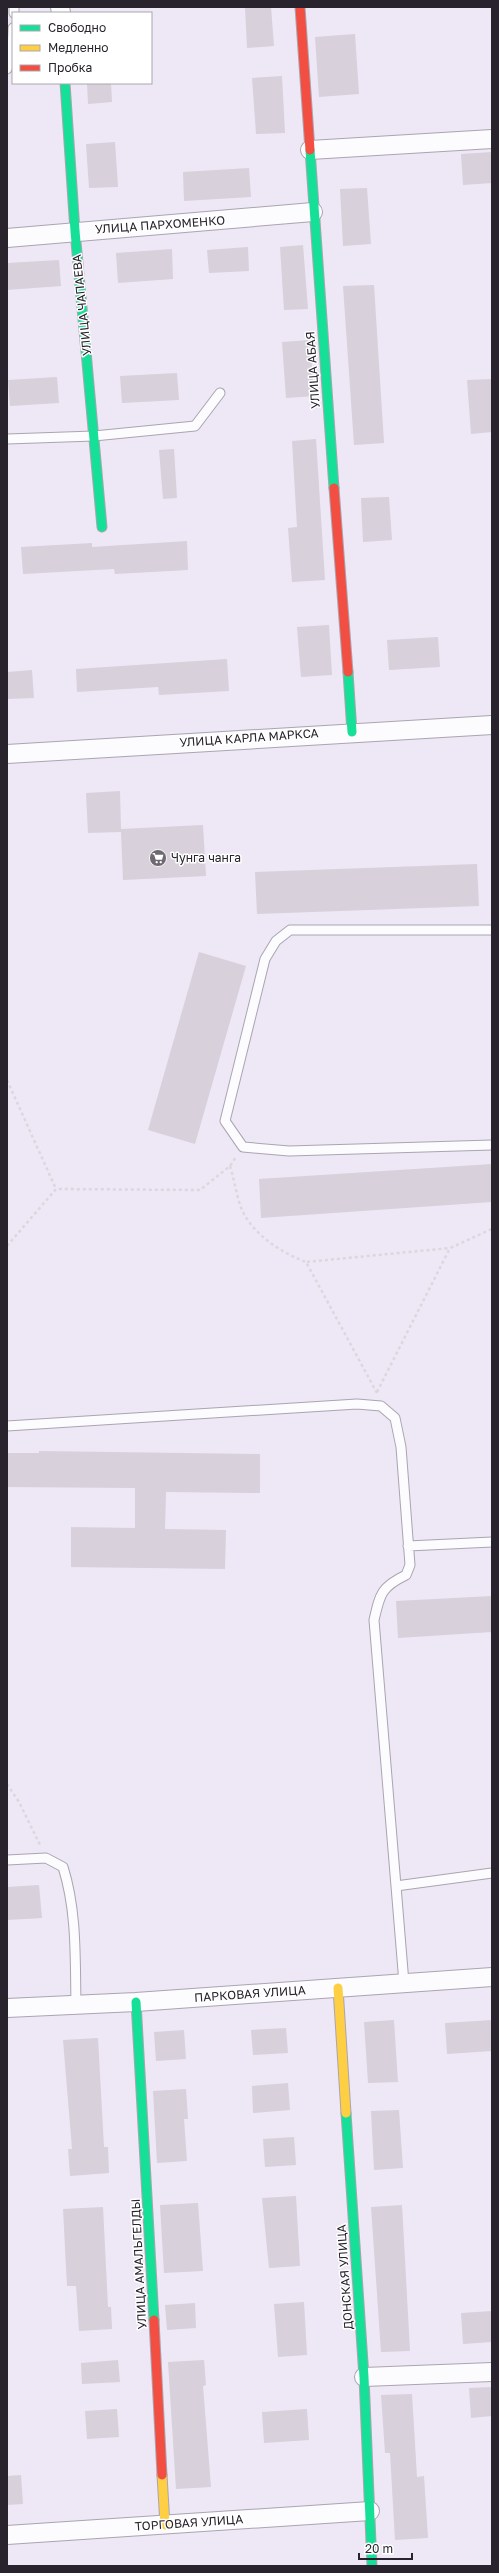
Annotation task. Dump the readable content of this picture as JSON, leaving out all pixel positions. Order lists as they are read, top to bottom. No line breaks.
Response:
{"streets":{"street":["УЛИЦА ПАРХОМЕНКО","УЛИЦА ЧАПАЕВА","УЛИЦА АБАЯ","УЛИЦА КАРЛА МАРКСА","ПАРКОВАЯ УЛИЦА","УЛИЦА АМАЛЬГЕЛДЫ","ДОНСКАЯ УЛИЦА","ТОРГОВАЯ УЛИЦА"]},"crossings":[["УЛИЦА ПАРХОМЕНКО","УЛИЦА ЧАПАЕВА"],["УЛИЦА ПАРХОМЕНКО","УЛИЦА АБАЯ"],["УЛИЦА АБАЯ","УЛИЦА КАРЛА МАРКСА"],["ПАРКОВАЯ УЛИЦА","УЛИЦА АМАЛЬГЕЛДЫ"],["ПАРКОВАЯ УЛИЦА","ДОНСКАЯ УЛИЦА"],["УЛИЦА АМАЛЬГЕЛДЫ","ТОРГОВАЯ УЛИЦА"],["ДОНСКАЯ УЛИЦА","ТОРГОВАЯ УЛИЦА"]],"places":{"supermarket":["Чунга чанга"]},"legend":["Свободно","Медленно","Пробка"],"scale_bar":"20 m"}
